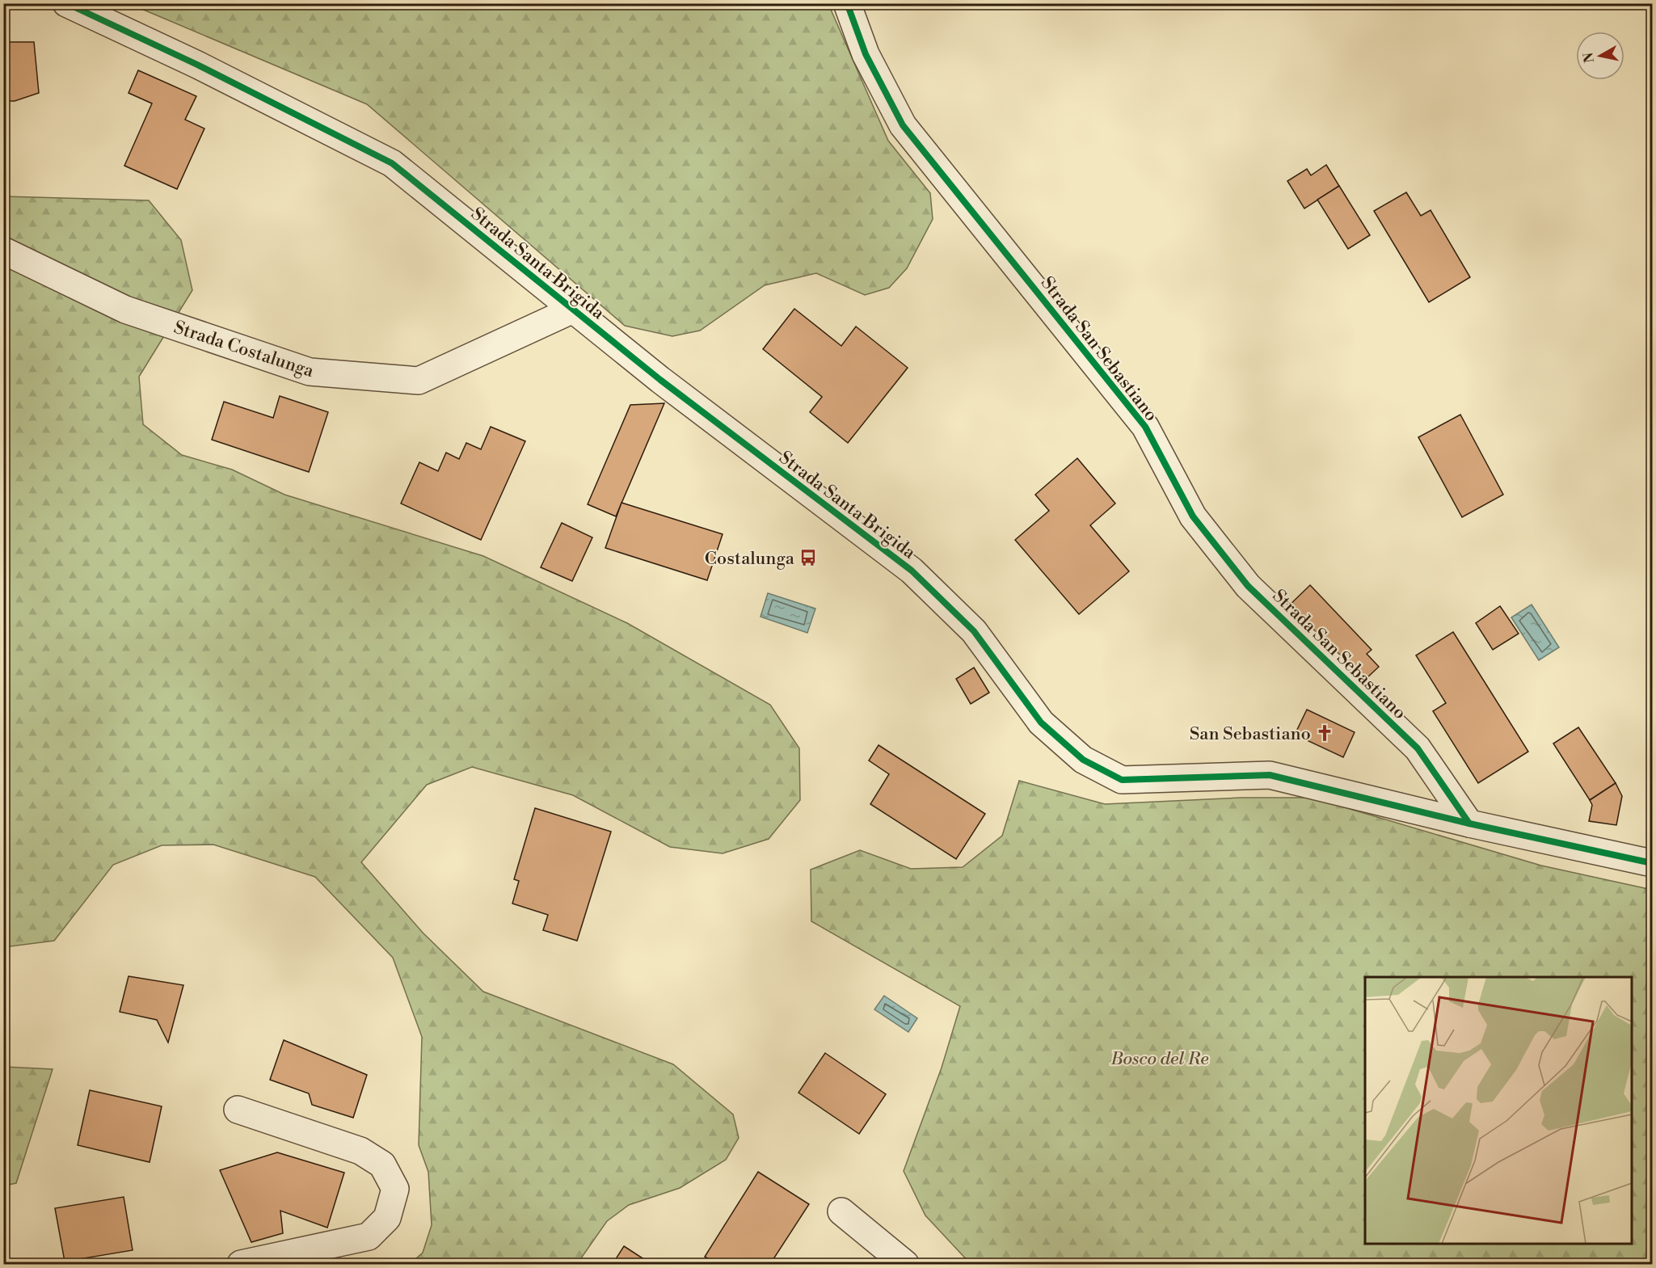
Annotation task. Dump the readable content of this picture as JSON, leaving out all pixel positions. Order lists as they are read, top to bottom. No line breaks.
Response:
{"streets":{"street":["Strada Santa Brigida","Strada Costalunga","Strada San Sebastiano"]},"crossings":[["Strada Santa Brigida","Strada Costalunga"],["Strada Santa Brigida","Strada San Sebastiano"]],"parks":["Bosco del Re"],"places":{"bus stop":["Costalunga"],"church":["San Sebastiano"]},"north":"left"}
